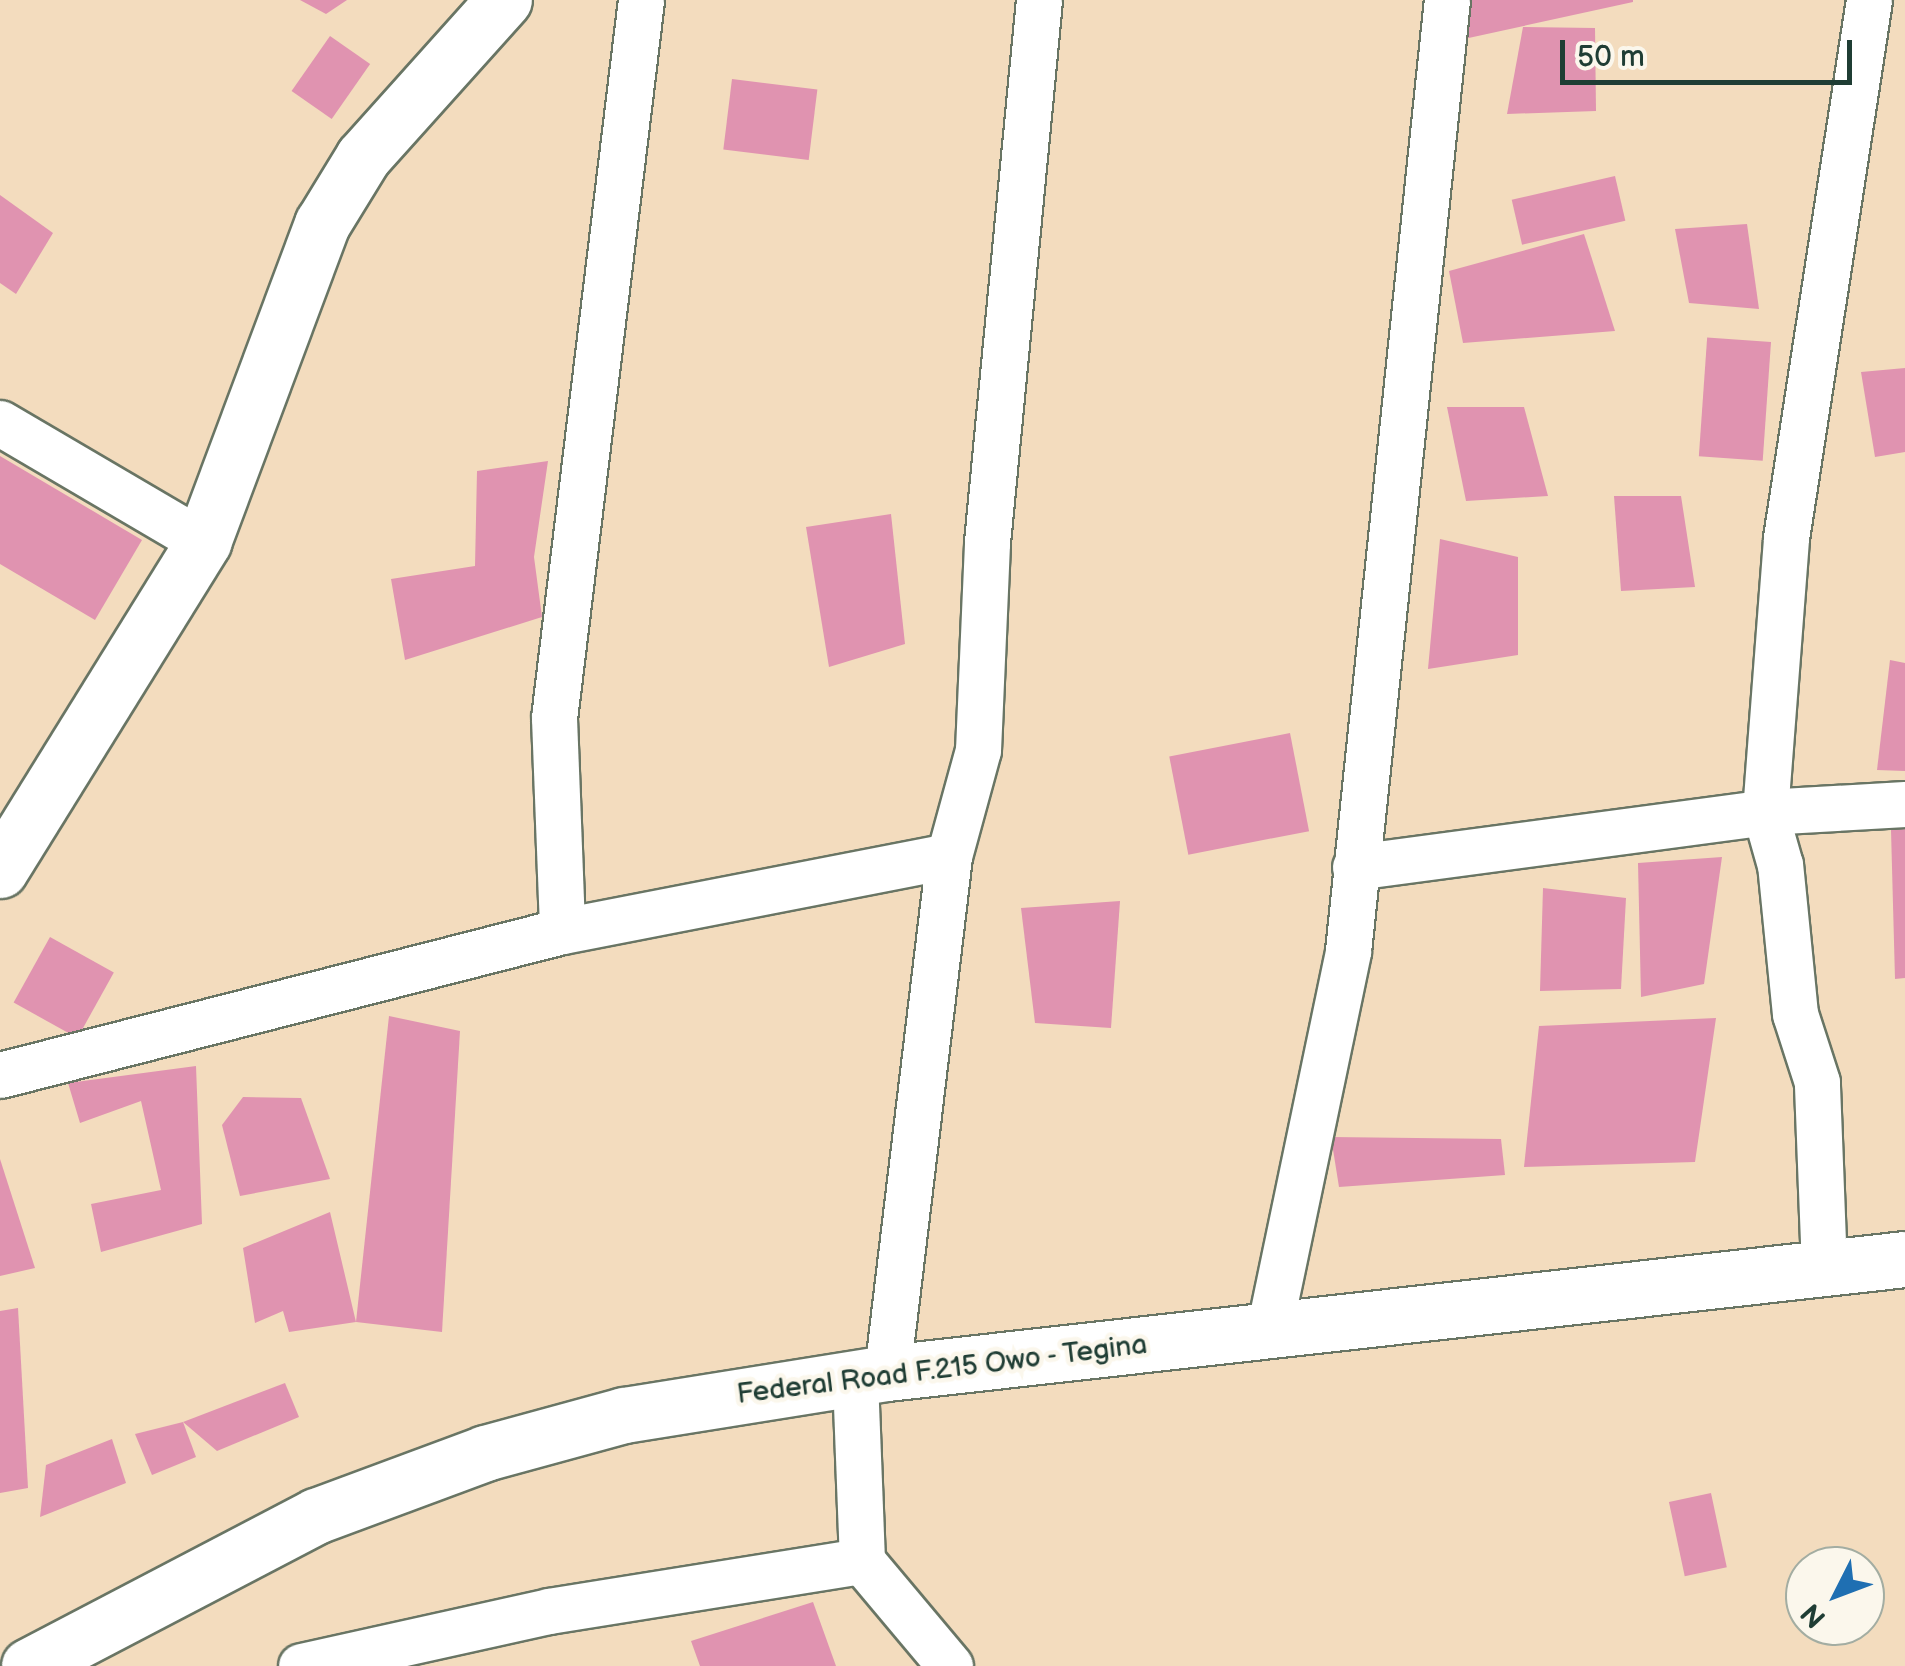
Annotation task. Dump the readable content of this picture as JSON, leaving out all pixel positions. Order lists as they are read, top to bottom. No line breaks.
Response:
{"streets":{"main road":["Federal Road F.215 Owo - Tegina"]},"scale_bar":"50 m","north":"bottom left"}
